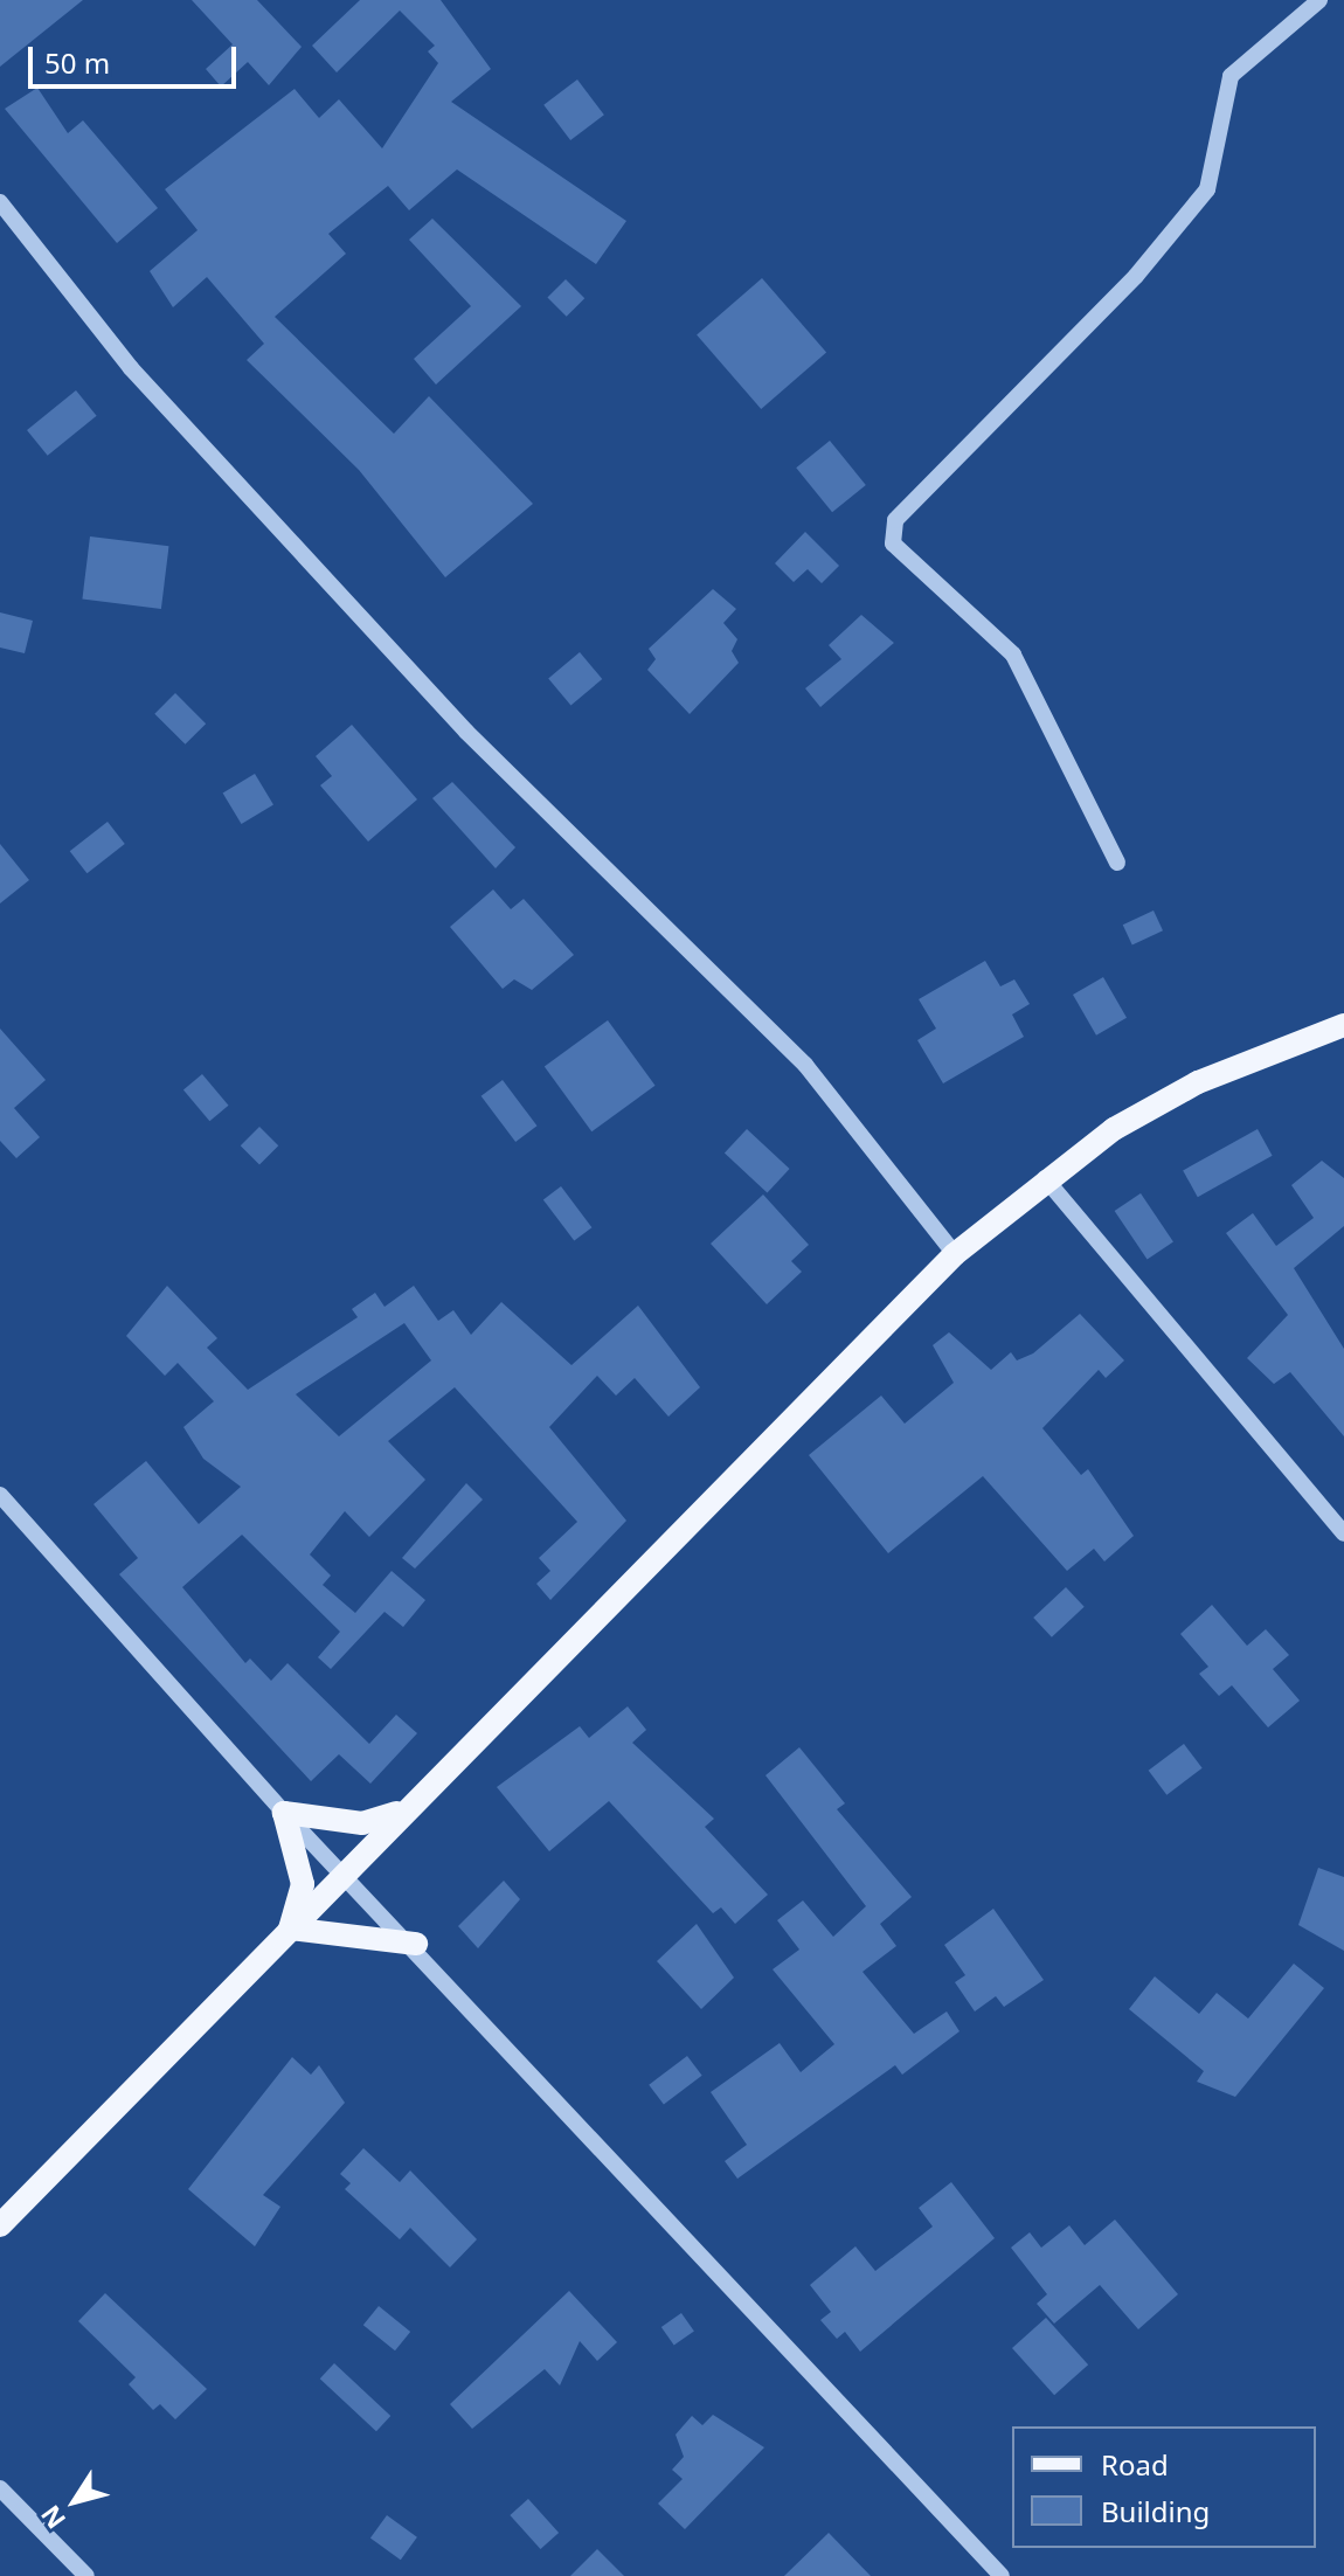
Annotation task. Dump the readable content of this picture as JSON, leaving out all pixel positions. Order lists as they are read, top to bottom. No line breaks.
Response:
{"legend":["Road","Building"],"scale_bar":"50 m","north":"bottom left"}
